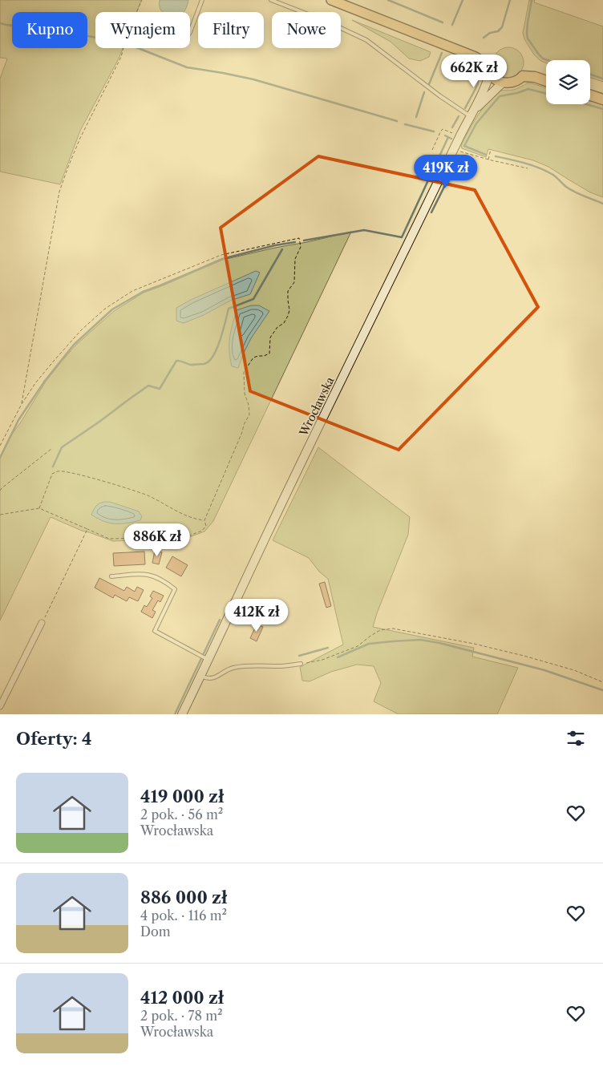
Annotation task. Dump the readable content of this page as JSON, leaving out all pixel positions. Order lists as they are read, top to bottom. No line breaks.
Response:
{"streets":{"street":["Wrocławska"]},"page":{"chip":["Kupno","Wynajem","Filtry","Nowe"],"price":["662K zł","419K zł","886K zł","412K zł"],"heading":"Oferty: 4","list":[{"name":"419 000 zł","note":"2 pok. · 56 m² · Wrocławska"},{"name":"886 000 zł","note":"4 pok. · 116 m² · Dom"},{"name":"412 000 zł","note":"2 pok. · 78 m² · Wrocławska"}]}}
